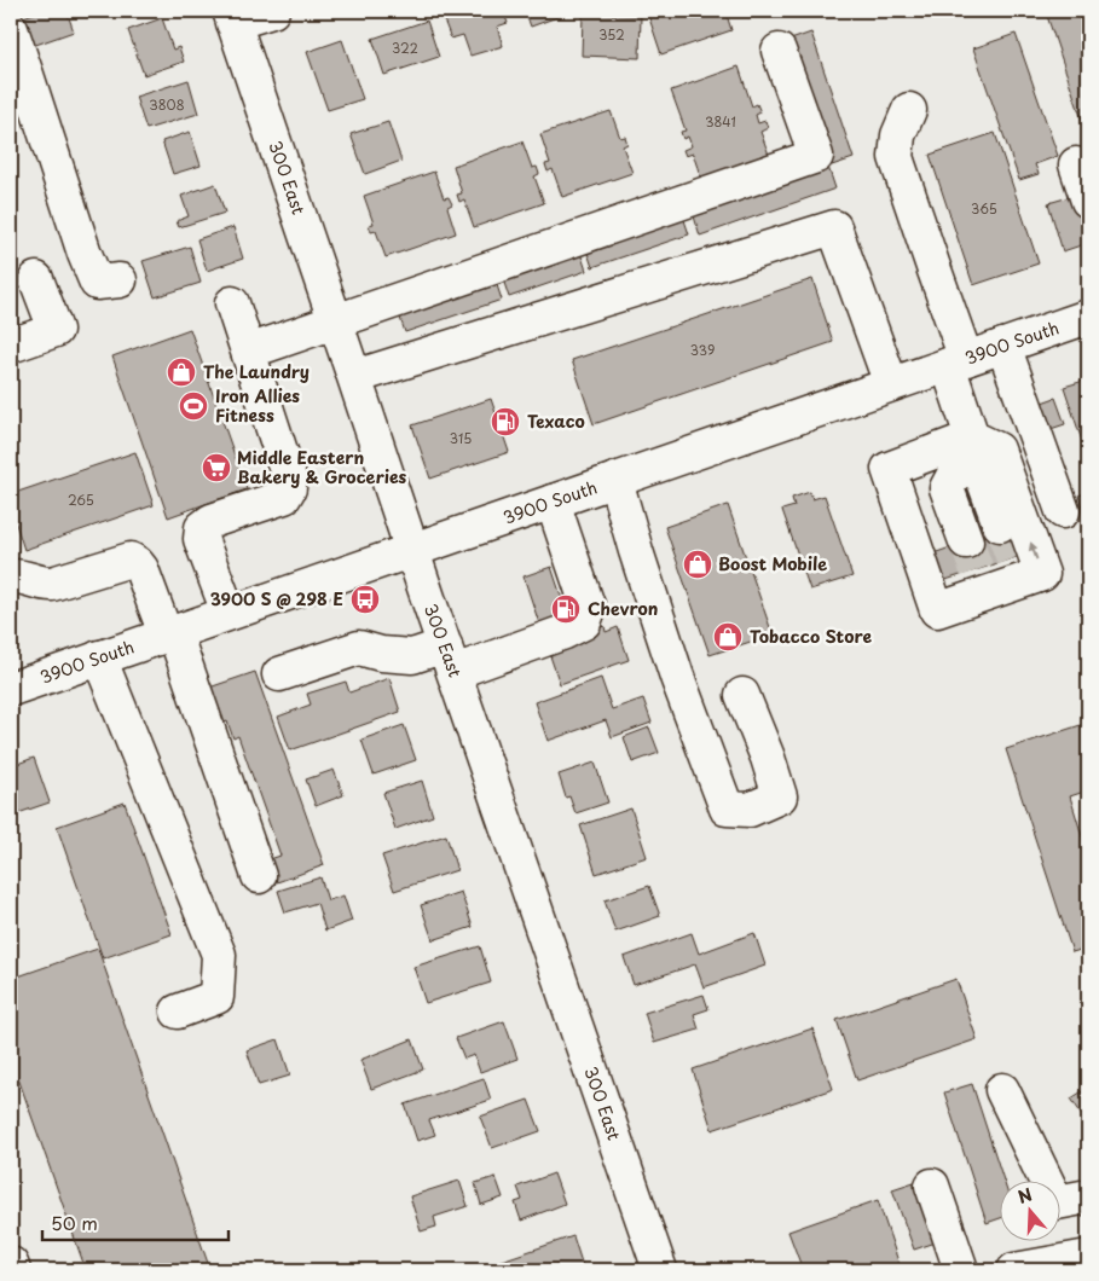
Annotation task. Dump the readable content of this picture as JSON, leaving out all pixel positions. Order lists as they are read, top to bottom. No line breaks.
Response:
{"streets":{"street":["300 East","3900 South"]},"crossings":[["300 East","3900 South"]],"places":{"shop":["The Laundry","Boost Mobile","Tobacco Store"],"sports":["Iron Allies Fitness"],"fuel station":["Texaco","Chevron"],"supermarket":["Middle Eastern Bakery & Groceries"],"bus stop":["3900 S @ 298 E"]},"house_numbers":["352","322","3808","3841","365","339","315","265"],"scale_bar":"50 m","north":"top"}
